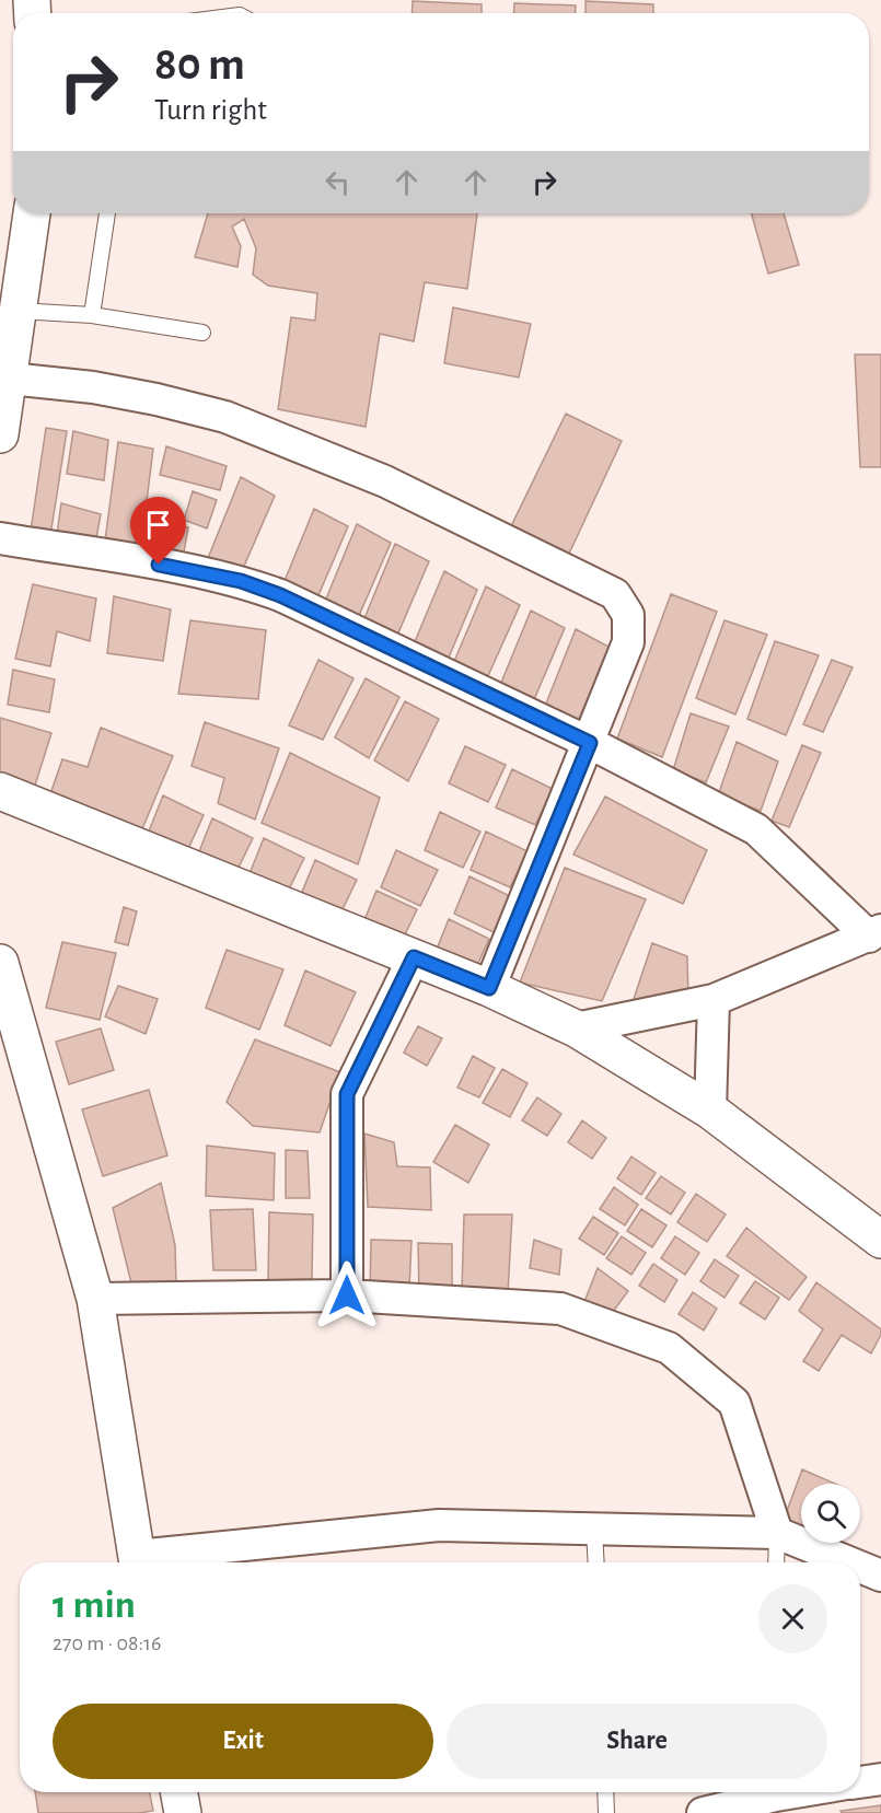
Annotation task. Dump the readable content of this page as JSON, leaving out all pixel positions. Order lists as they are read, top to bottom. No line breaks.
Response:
{"page":{"turn":["80 m","Turn right"],"heading":["1 min","270 m · 08:16"],"buttons":["Exit","Share"]}}
